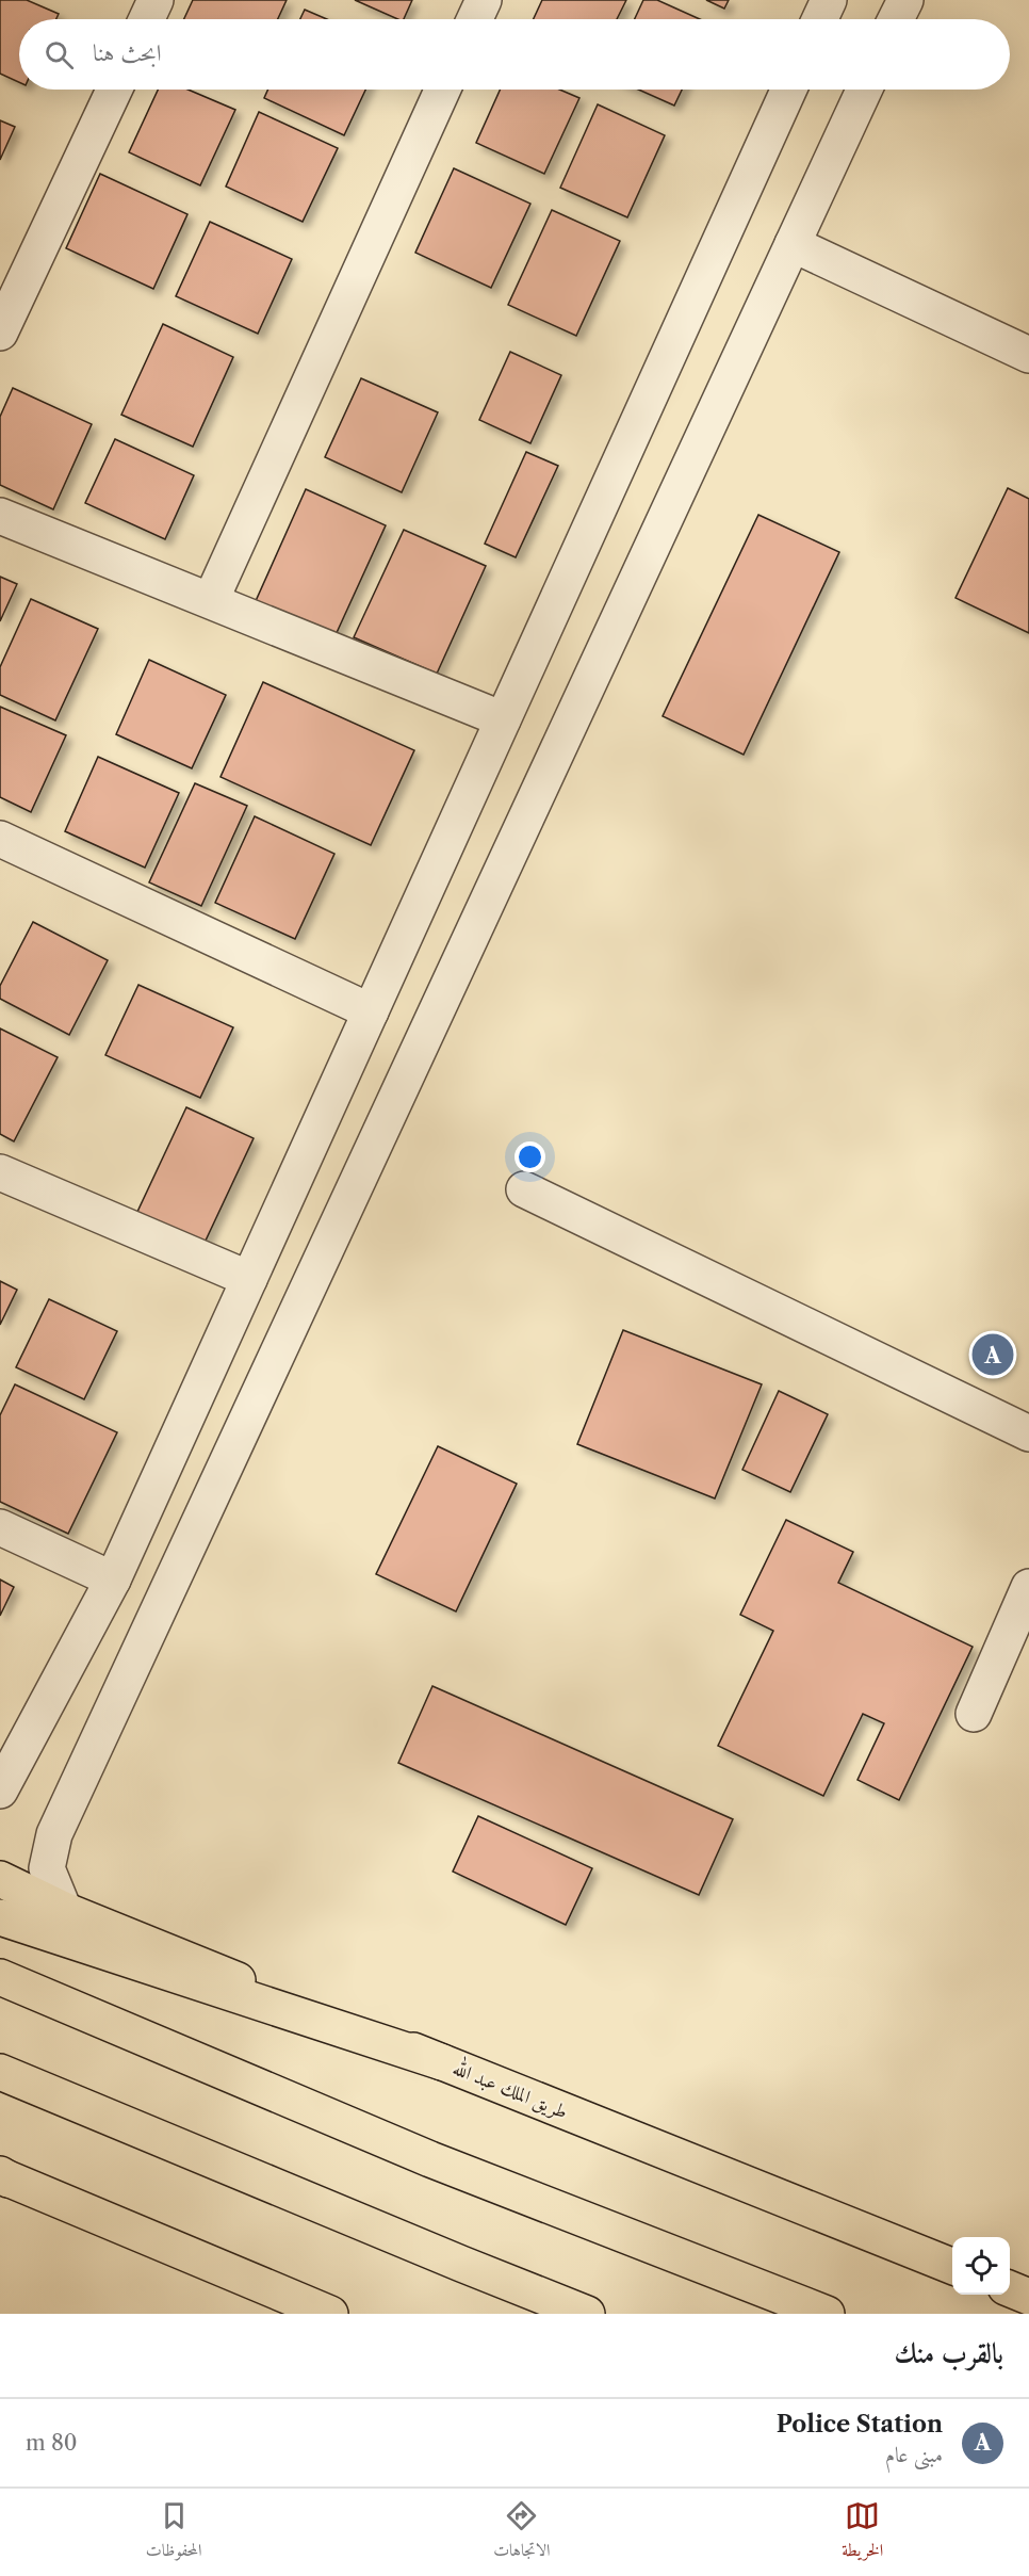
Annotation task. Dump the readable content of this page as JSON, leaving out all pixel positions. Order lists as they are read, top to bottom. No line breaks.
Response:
{"streets":{"main road":["طريق الملك عبد الله"]},"page":{"search":"ابحث هنا","pins":"A","heading":"بالقرب منك","list":[{"mark":"A","name":"Police Station","note":"مبنى عام","value":"80 m"}],"nav":["الخريطة","الاتجاهات","المحفوظات"]}}
